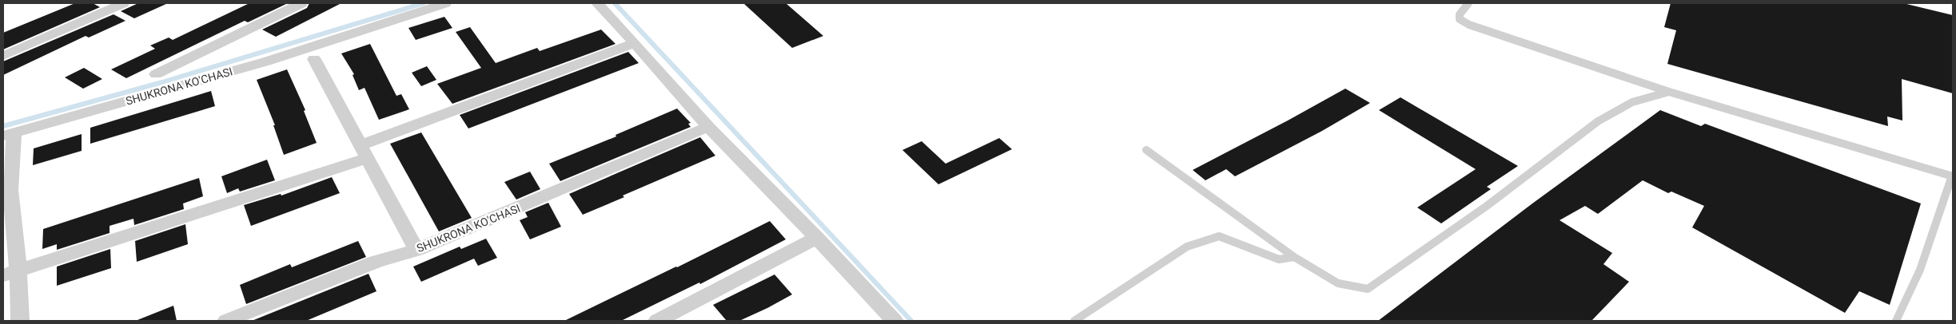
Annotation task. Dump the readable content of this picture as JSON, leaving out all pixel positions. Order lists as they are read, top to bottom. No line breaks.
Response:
{"streets":{"street":["SHUKRONA KO'CHASI"]}}
